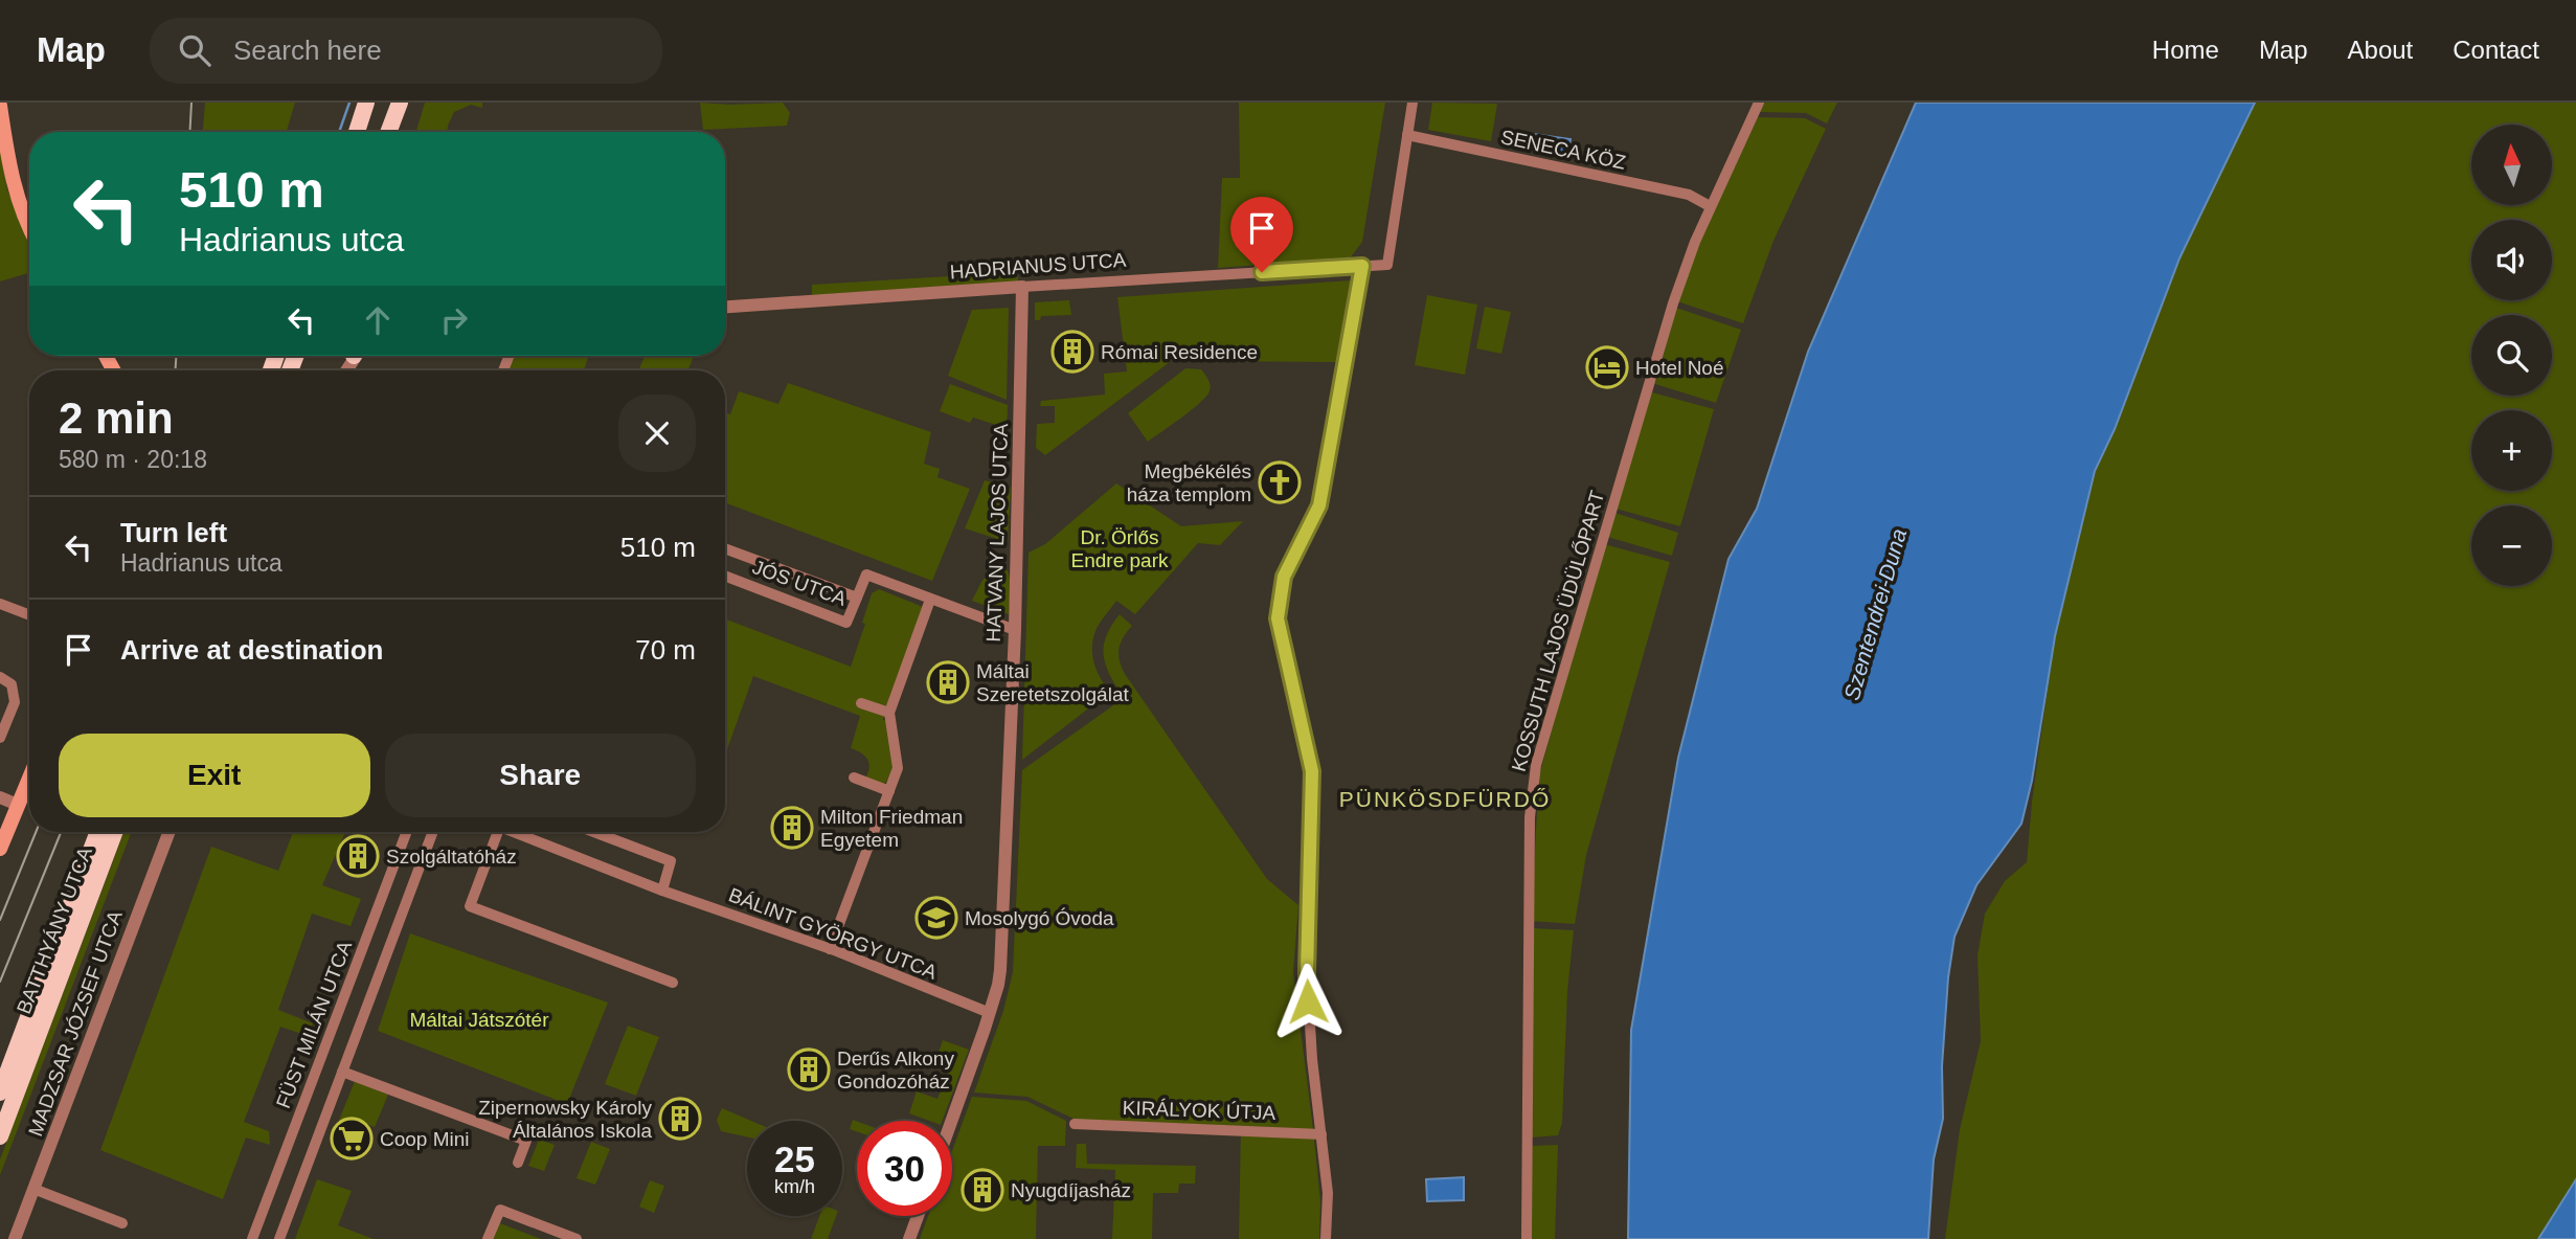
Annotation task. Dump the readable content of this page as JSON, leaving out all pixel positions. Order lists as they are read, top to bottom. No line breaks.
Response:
{"streets":{"main road":["BATTHYÁNY UTCA"],"street":["SENECA KÖZ","HADRIANUS UTCA","HATVANY LAJOS UTCA","JÓS UTCA","KOSSUTH LAJOS ÜDÜLŐPART","BÁLINT GYÖRGY UTCA","MADZSAR JÓZSEF UTCA","FÜST MILÁN UTCA","KIRÁLYOK ÚTJA"]},"crossings":[["SENECA KÖZ","KOSSUTH LAJOS ÜDÜLŐPART"],["HADRIANUS UTCA","HATVANY LAJOS UTCA"],["HATVANY LAJOS UTCA","JÓS UTCA"],["HATVANY LAJOS UTCA","BÁLINT GYÖRGY UTCA"]],"districts":["PÜNKÖSDFÜRDŐ"],"water":["Szentendrei-Duna"],"parks":["Dr. Örlős Endre park","Máltai Játszótér"],"places":{"building":["Római Residence","Máltai Szeretetszolgálat","Milton Friedman Egyetem","Szolgáltatóház","Derűs Alkony Gondozóház","Zipernowsky Károly Általános Iskola","Nyugdíjasház"],"hotel":["Hotel Noé"],"church":["Megbékélés háza templom"],"school or university":["Mosolygó Óvoda"],"supermarket":["Coop Mini"]},"north":"top","page":{"header":"Map","search":"Search here","nav":["Home","Map","About","Contact"],"map_buttons":["+","−"],"turn":["510 m","Hadrianus utca"],"heading":["2 min","580 m · 20:18"],"list":[{"name":"Turn left","note":"Hadrianus utca","value":"510 m"},{"name":"Arrive at destination","value":"70 m"}],"buttons":["Exit","Share"],"speed":"25 km/h","limit":"30"}}
